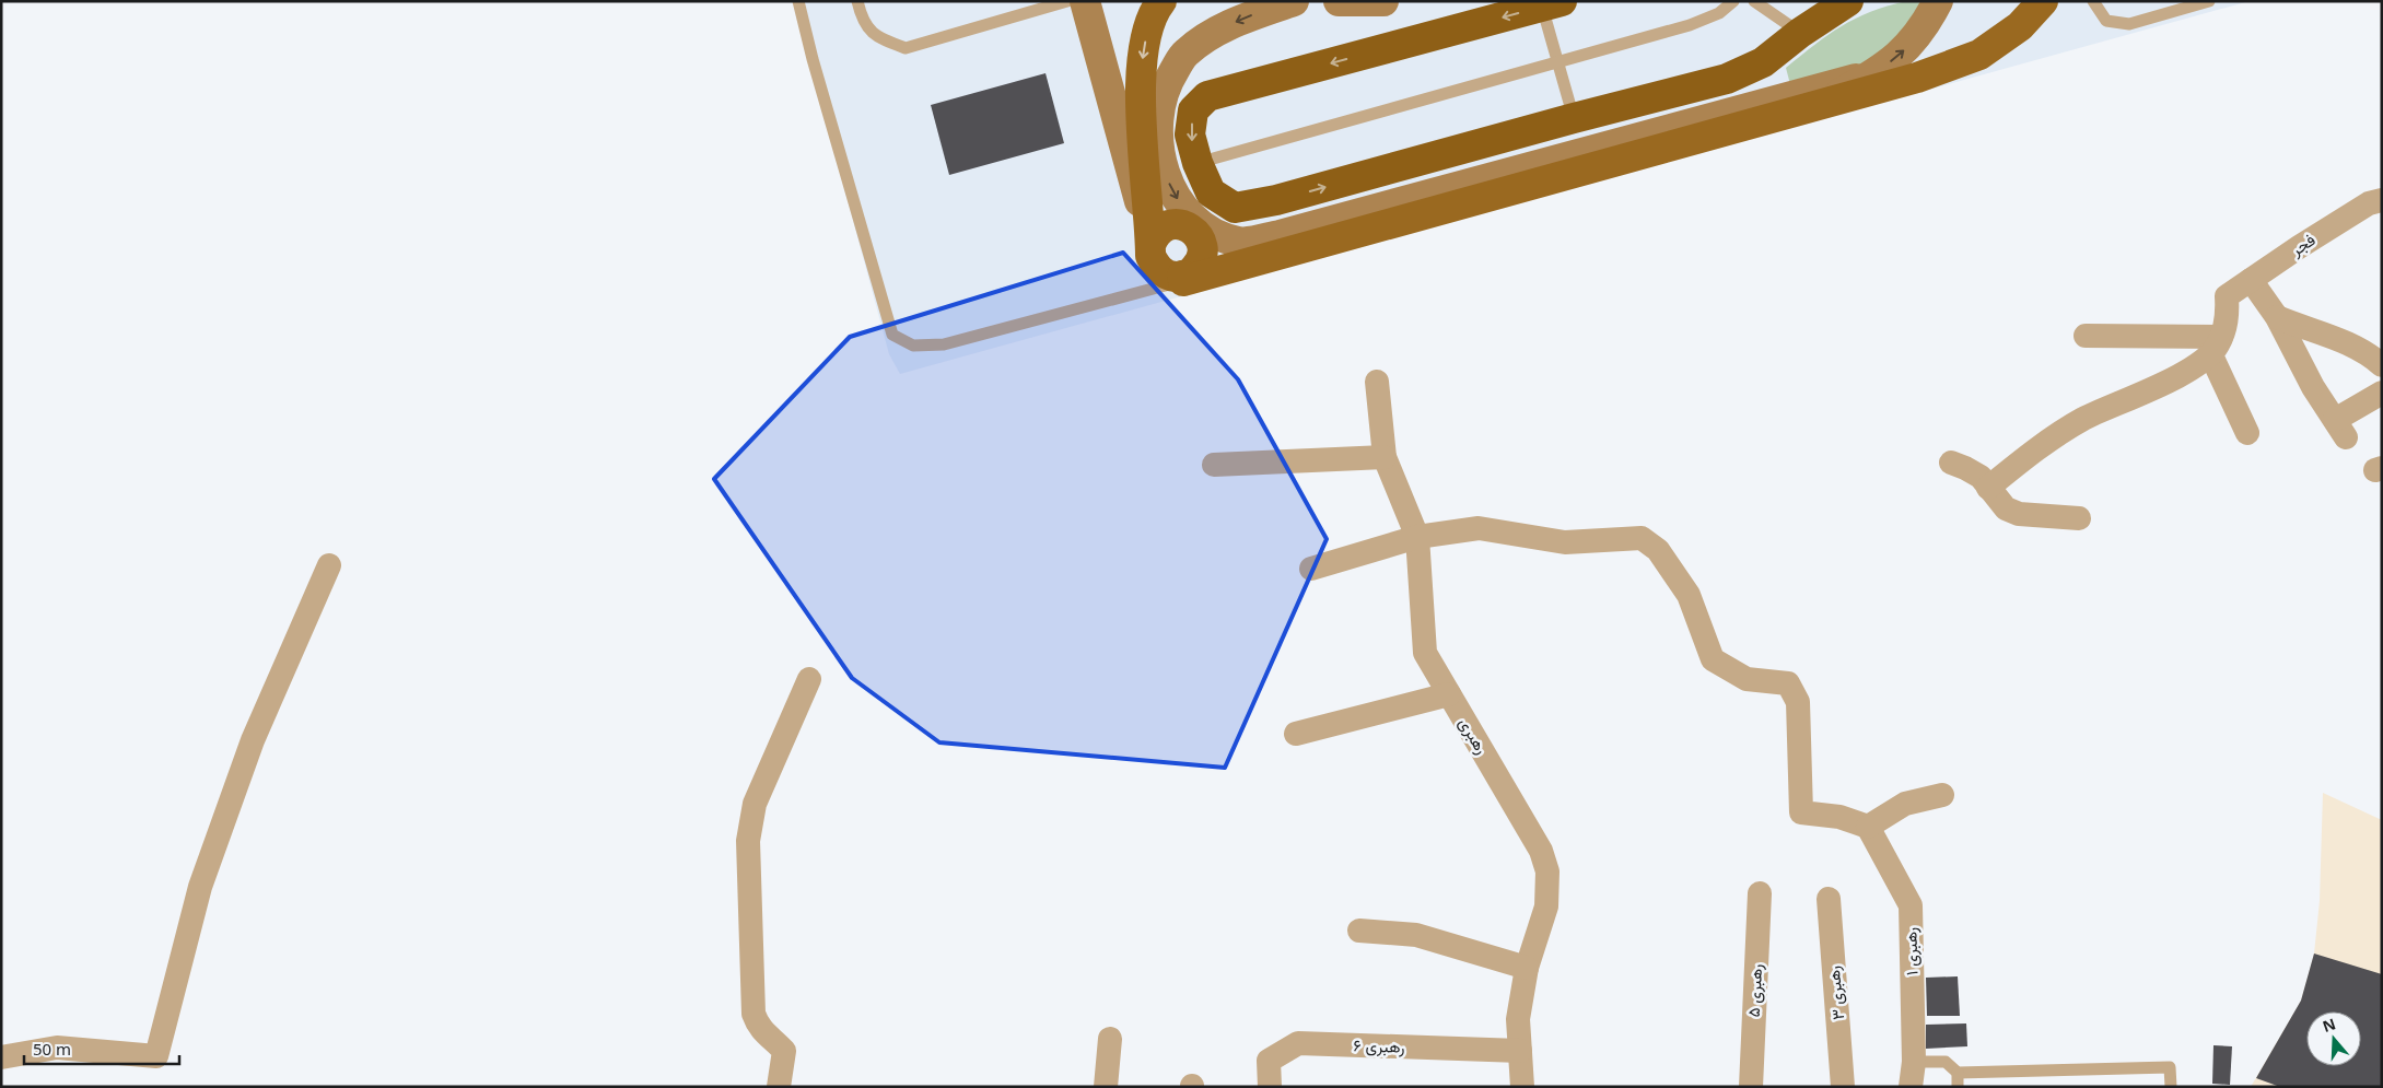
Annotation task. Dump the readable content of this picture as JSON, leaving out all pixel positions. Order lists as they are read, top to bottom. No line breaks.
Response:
{"streets":{"street":["فجر","رهبری","رهبری ۱","رهبری ۵","رهبری ۳","رهبری ۶"]},"crossings":[["رهبری","رهبری ۶"]],"scale_bar":"50 m","north":"top"}
